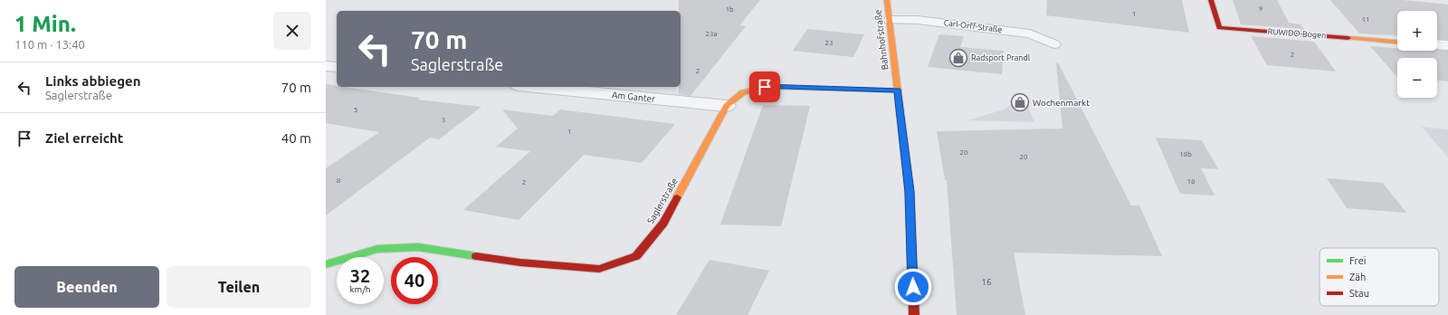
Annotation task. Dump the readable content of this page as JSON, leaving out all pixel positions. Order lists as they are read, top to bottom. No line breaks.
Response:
{"streets":{"street":["RUWIDO-Bogen","Bahnhofstraße","Am Ganter","Saglerstraße"],"lane":["Carl-Orff-Straße"]},"crossings":[["Carl-Orff-Straße","Bahnhofstraße"],["Bahnhofstraße","Saglerstraße"],["Am Ganter","Saglerstraße"]],"places":{"shop":["Radsport Prandl","Wochenmarkt"]},"house_numbers":["9","1b","1","11","23a","23","2","2","5","3","1","20","18b","20","8","18","2","16"],"legend":["Frei","Zäh","Stau"],"page":{"heading":["1 Min.","110 m · 13:40"],"map_buttons":["+","−"],"turn":["70 m","Saglerstraße"],"list":[{"name":"Links abbiegen","note":"Saglerstraße","value":"70 m"},{"name":"Ziel erreicht","value":"40 m"}],"speed":"32 km/h","limit":"40","buttons":["Beenden","Teilen"]}}
